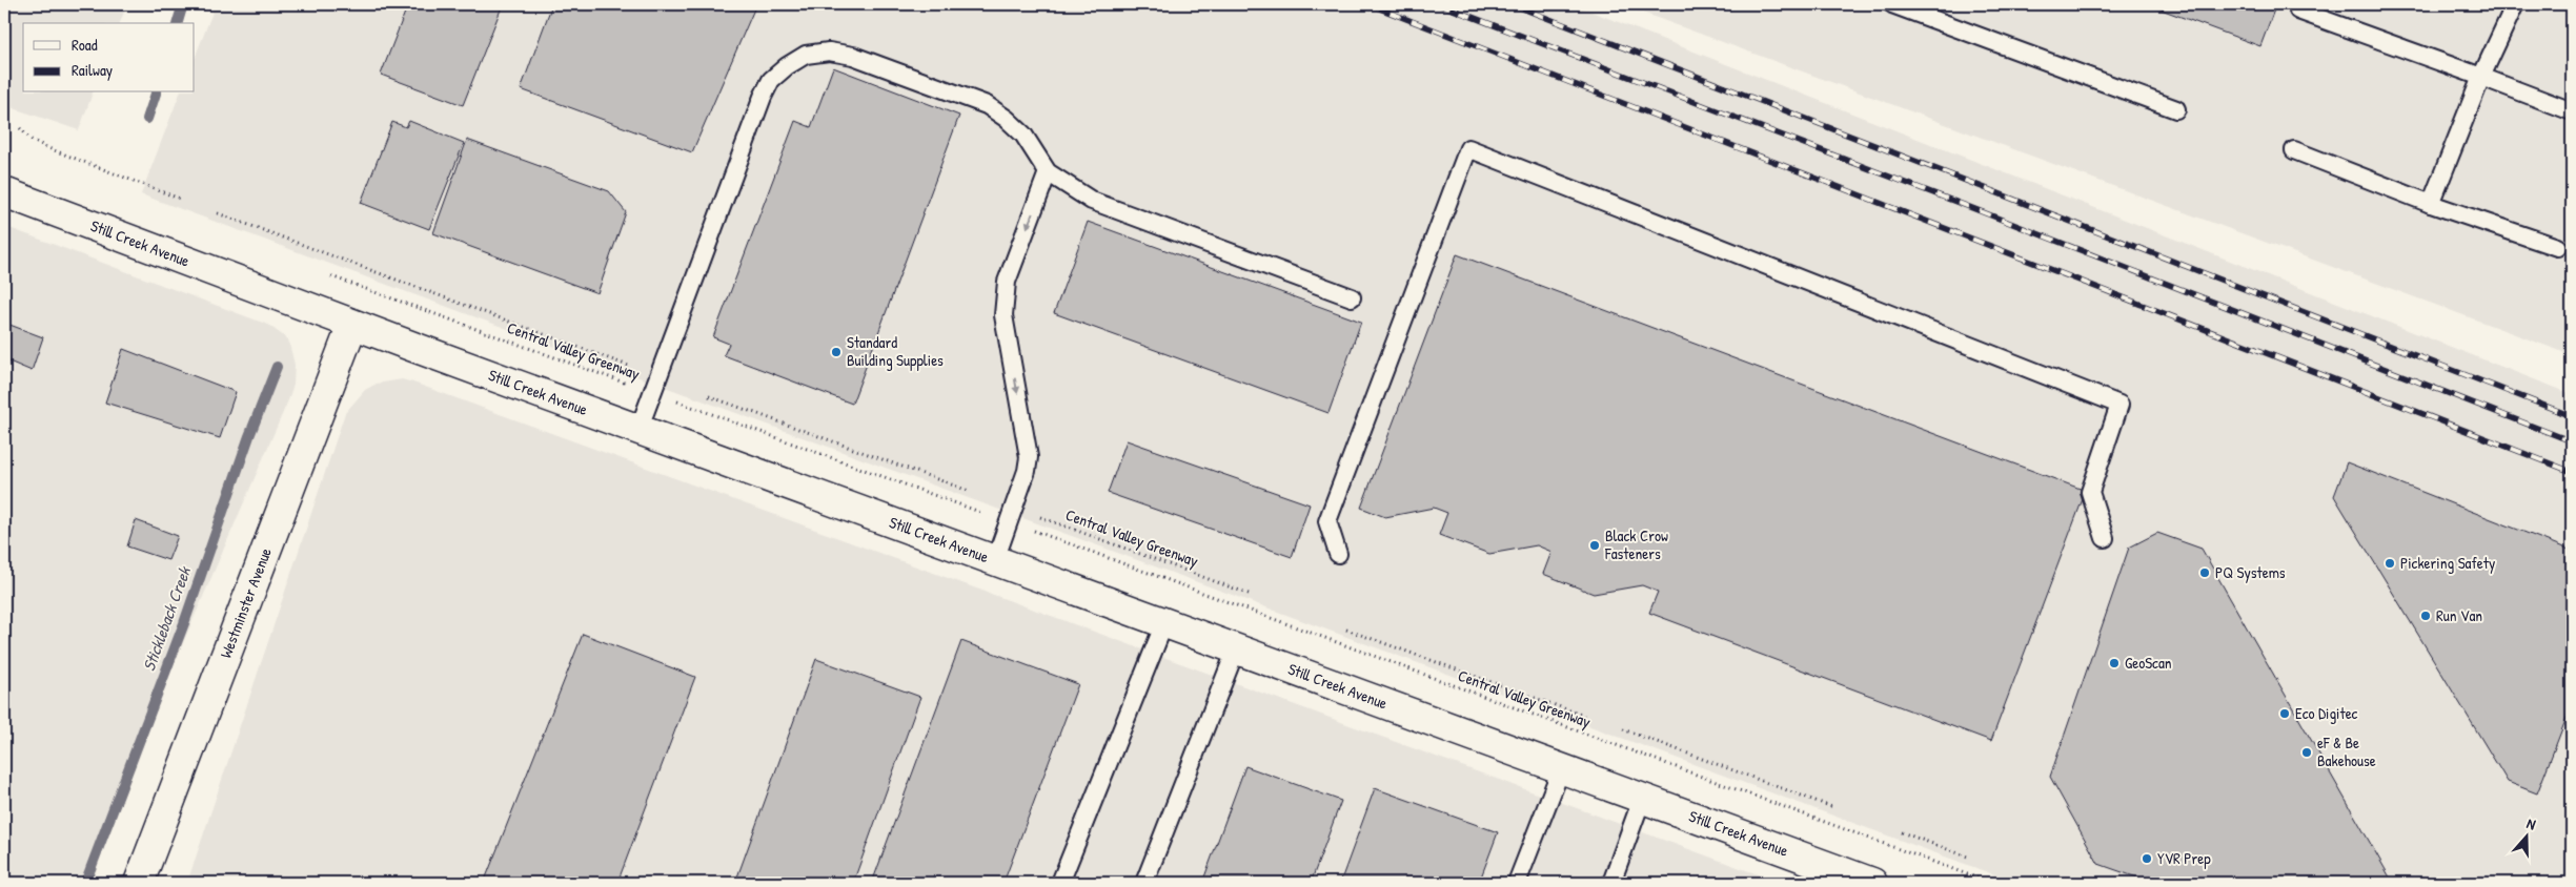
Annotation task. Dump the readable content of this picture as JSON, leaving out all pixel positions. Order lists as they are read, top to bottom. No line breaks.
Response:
{"streets":{"street":["Still Creek Avenue","Westminster Avenue"],"path":["Central Valley Greenway"]},"crossings":[["Still Creek Avenue","Westminster Avenue"]],"water":["Stickleback Creek"],"places":["Standard Building Supplies","Black Crow Fasteners","Pickering Safety","PQ Systems","Run Van","GeoScan","Eco Digitec","eF & Be Bakehouse","YVR Prep"],"legend":["Road","Railway"],"north":"top"}
